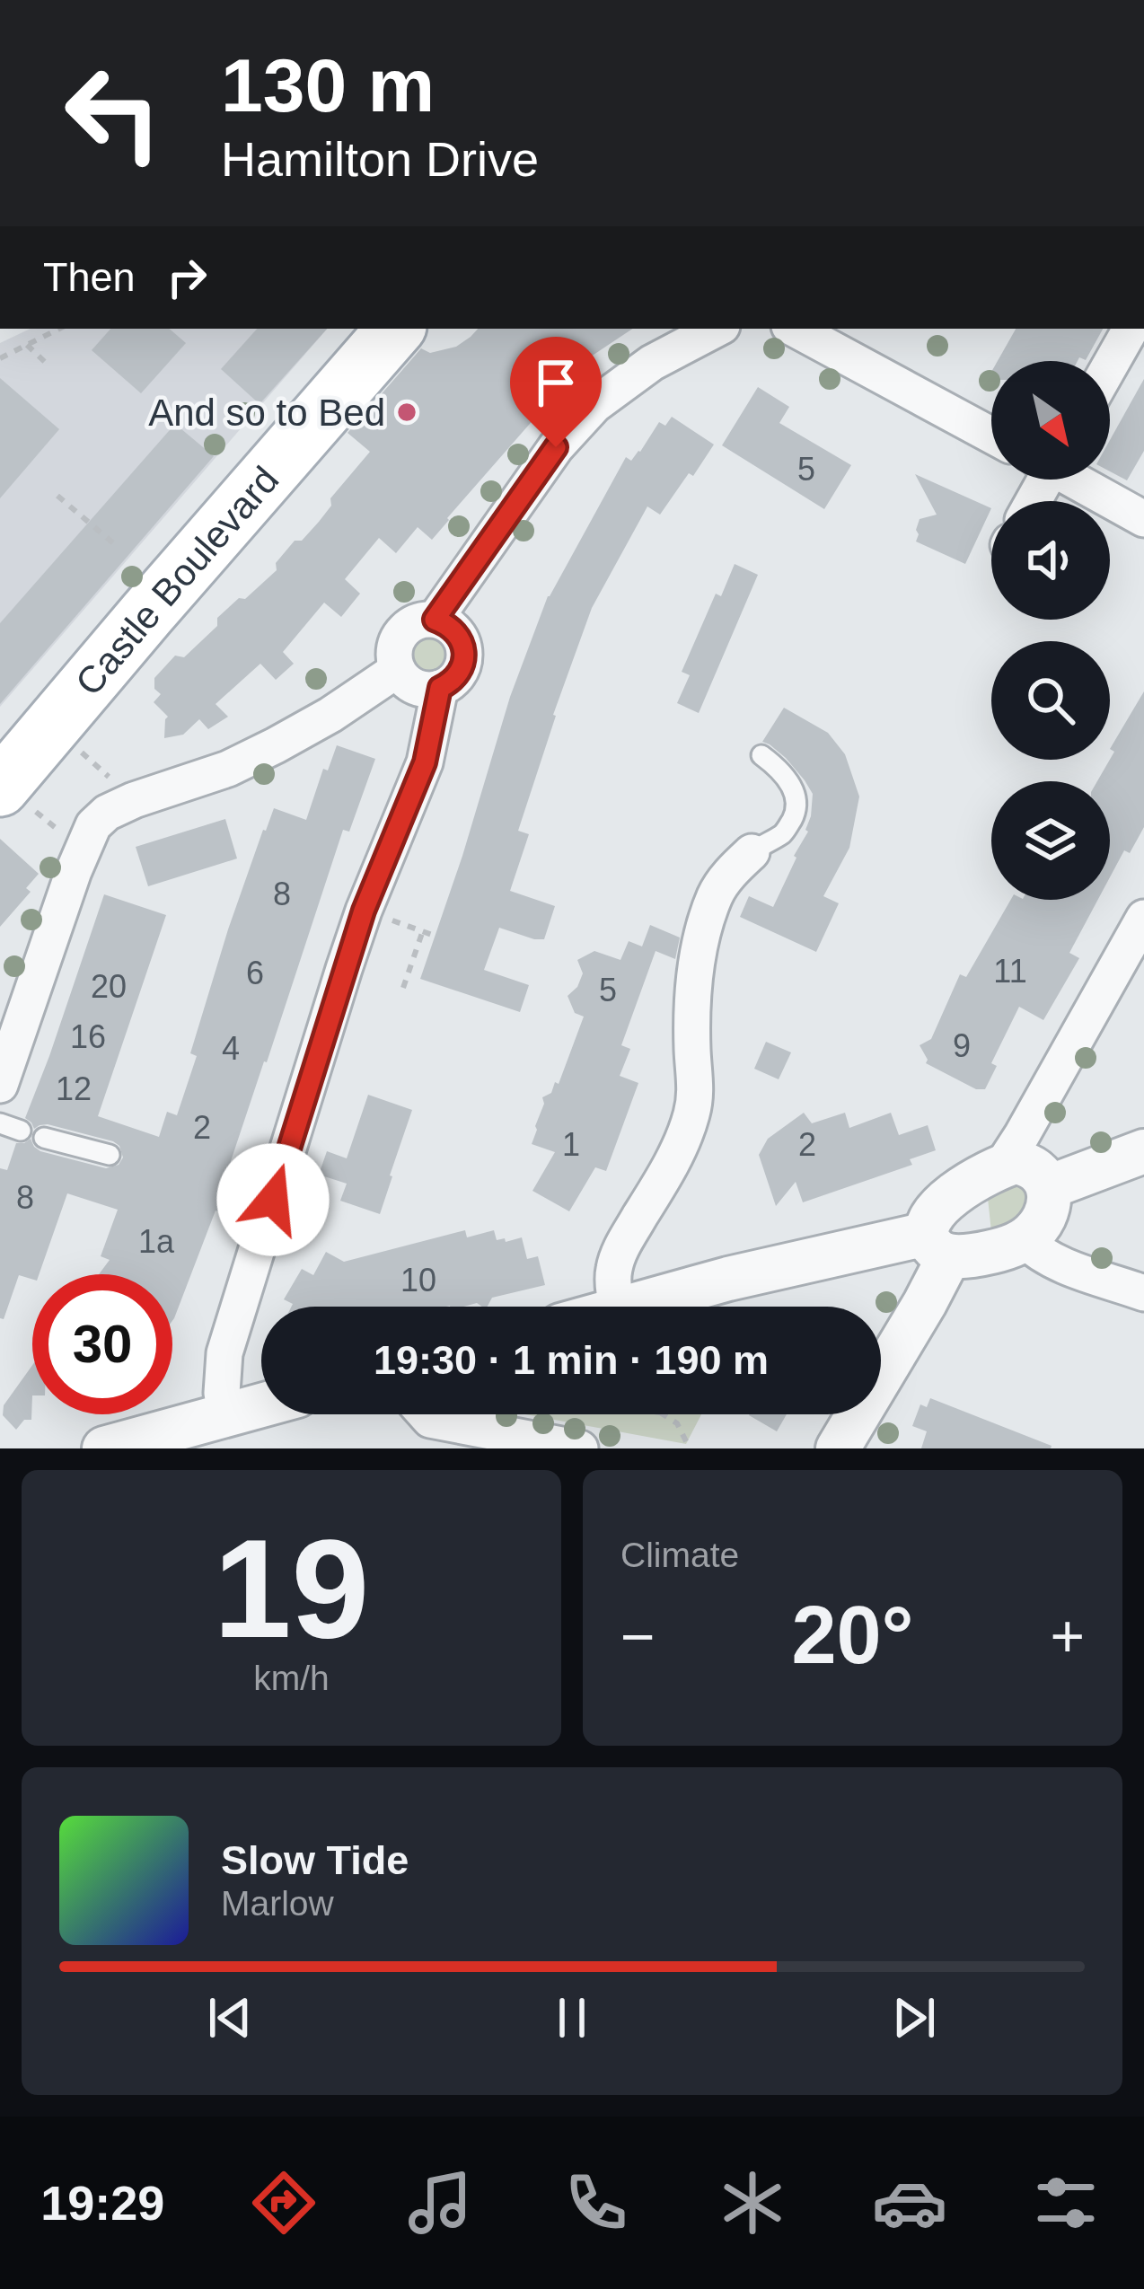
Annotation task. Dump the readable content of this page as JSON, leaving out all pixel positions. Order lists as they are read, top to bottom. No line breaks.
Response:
{"streets":{"main road":["Castle Boulevard"]},"places":["And so to Bed"],"house_numbers":["5","8","11","6","20","5","16","9","4","12","2","1","2","8","1a","10"],"north":"bottom right","page":{"turn":["130 m","Hamilton Drive"],"then":"Then","limit":"30","trip":"19:30 · 1 min · 190 m","tile":[["19","km/h"],"Climate"],"heat":["−","20°","+"],"song":["Slow Tide","Marlow"],"tabs":"19:29"}}
